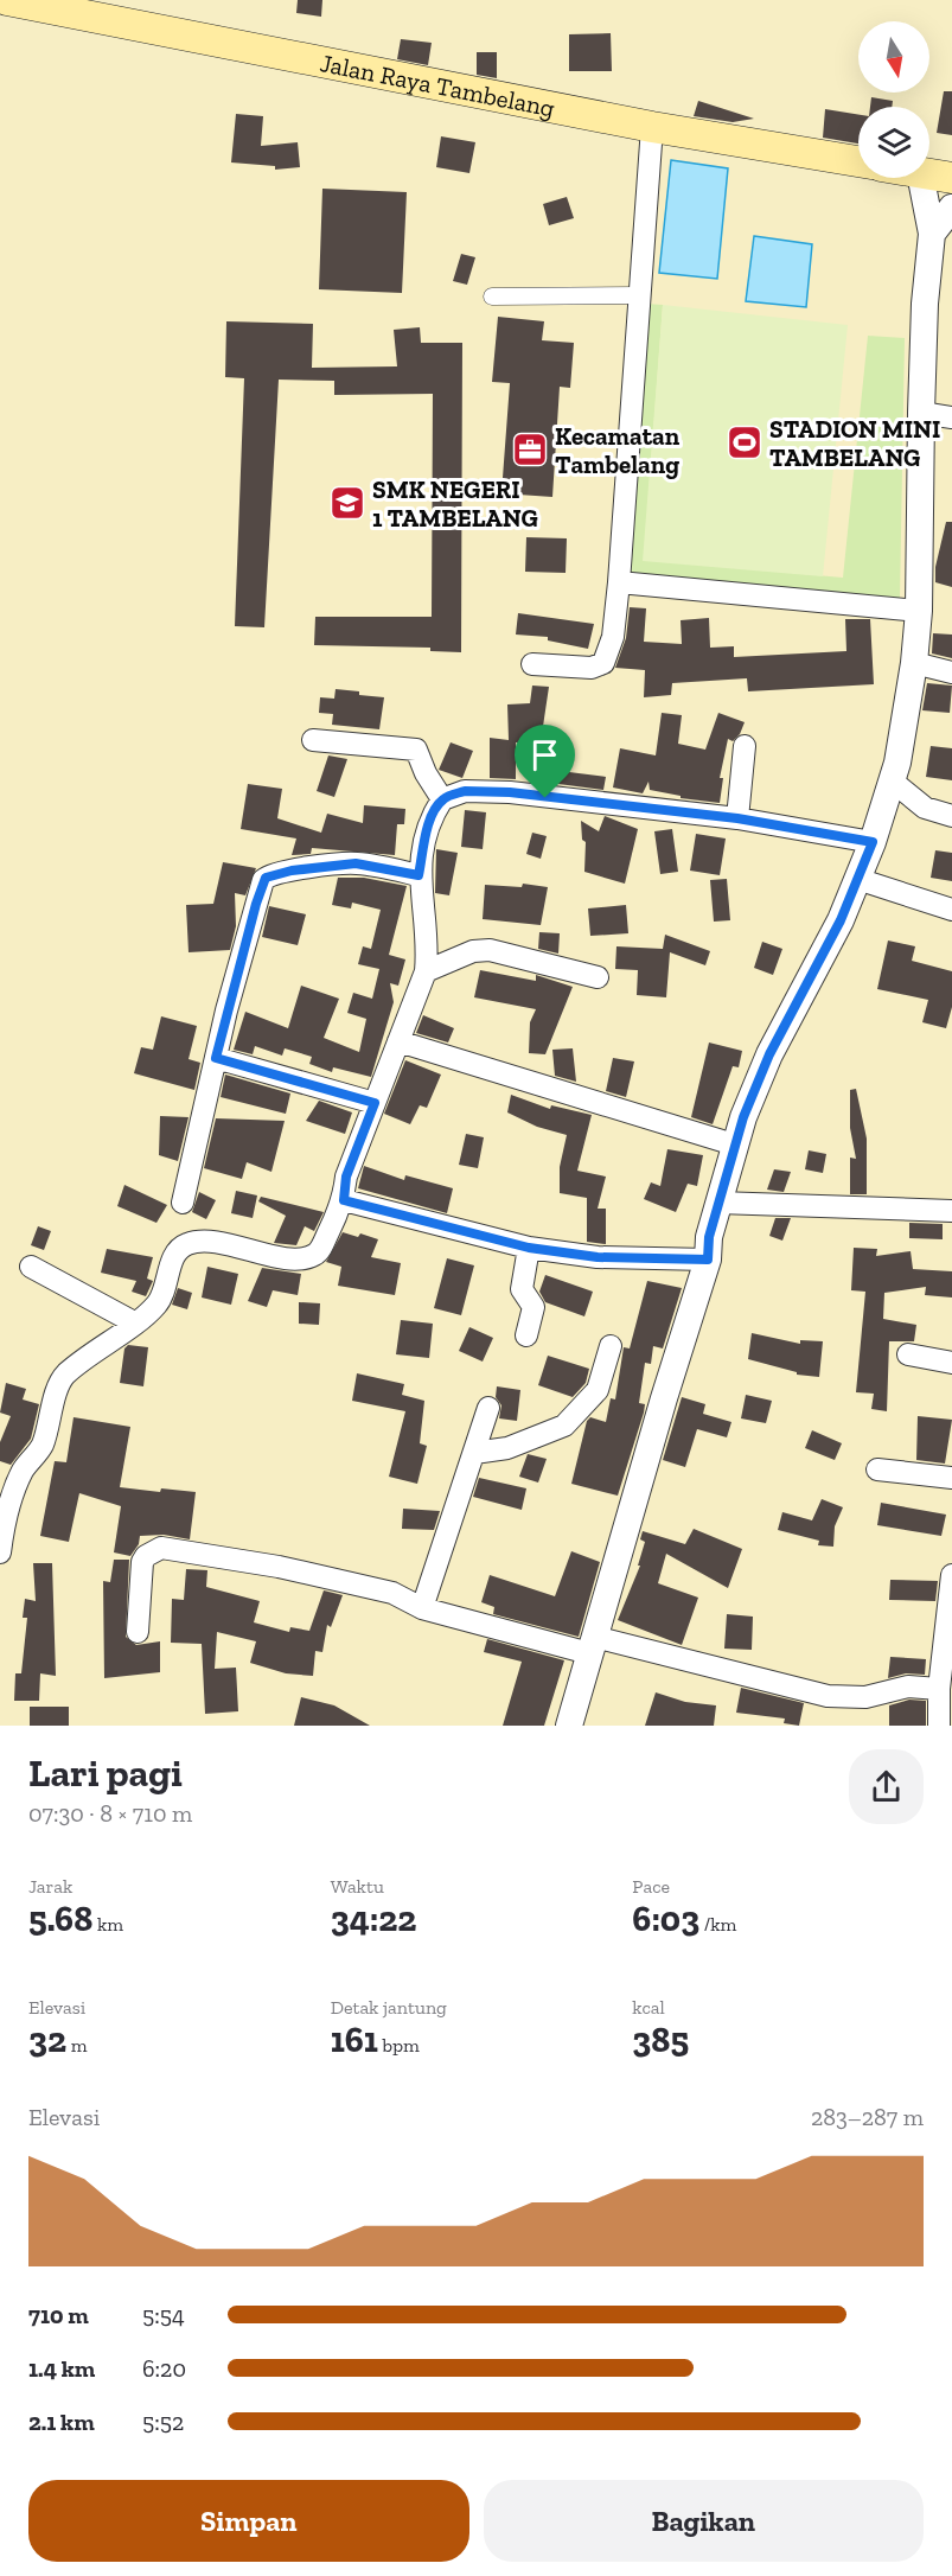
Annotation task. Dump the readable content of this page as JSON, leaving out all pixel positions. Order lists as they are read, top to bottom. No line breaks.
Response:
{"streets":{"main road":["Jalan Raya Tambelang"]},"places":{"sports":["STADION MINI TAMBELANG"],"office":["Kecamatan Tambelang"],"school or university":["SMK NEGERI 1 TAMBELANG"]},"north":"bottom","page":{"heading":["Lari pagi","07:30 · 8 × 710 m"],"stats":[["Jarak","5.68 km"],["Waktu","34:22"],["Pace","6:03 /km"],["Elevasi","32 m"],["Detak jantung","161 bpm"],["kcal","385"]],"chart":["Elevasi","283–287 m"],"list":[{"name":"710 m","note":"5:54"},{"name":"1.4 km","note":"6:20"},{"name":"2.1 km","note":"5:52"}],"buttons":["Simpan","Bagikan"]}}
